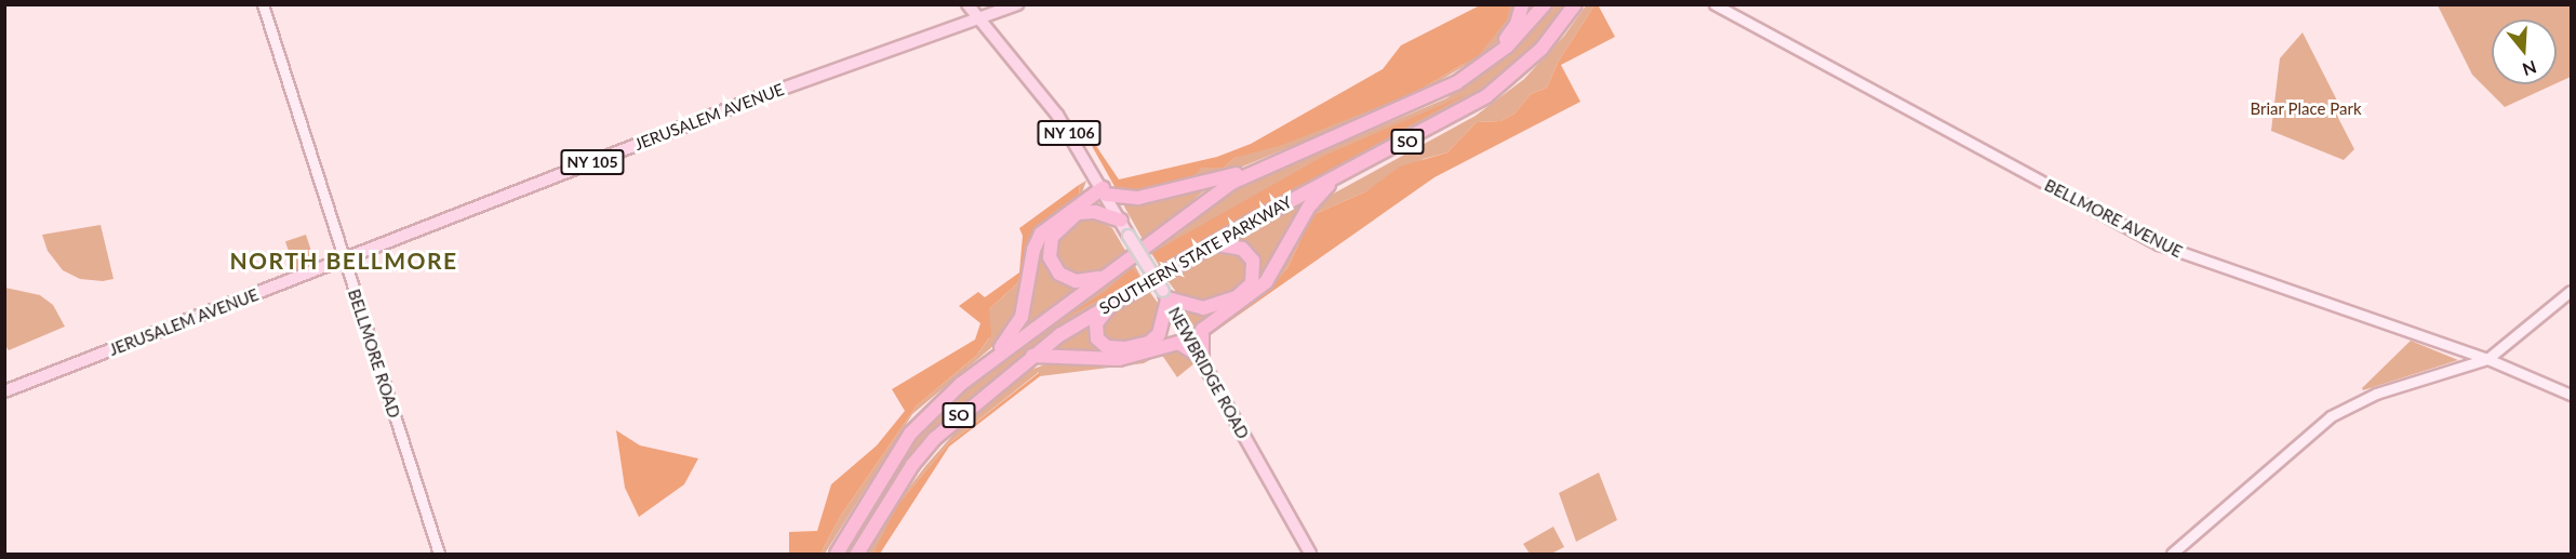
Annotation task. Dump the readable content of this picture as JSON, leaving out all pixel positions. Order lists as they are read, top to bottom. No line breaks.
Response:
{"streets":{"highway":["SO","SOUTHERN STATE PARKWAY"],"main road":["JERUSALEM AVENUE","NY 106","NY 105","BELLMORE AVENUE","BELLMORE ROAD","NEWBRIDGE ROAD"]},"crossings":[["JERUSALEM AVENUE","BELLMORE ROAD"],["JERUSALEM AVENUE","NEWBRIDGE ROAD"]],"districts":["NORTH BELLMORE"],"parks":["Briar Place Park"],"north":"bottom"}
